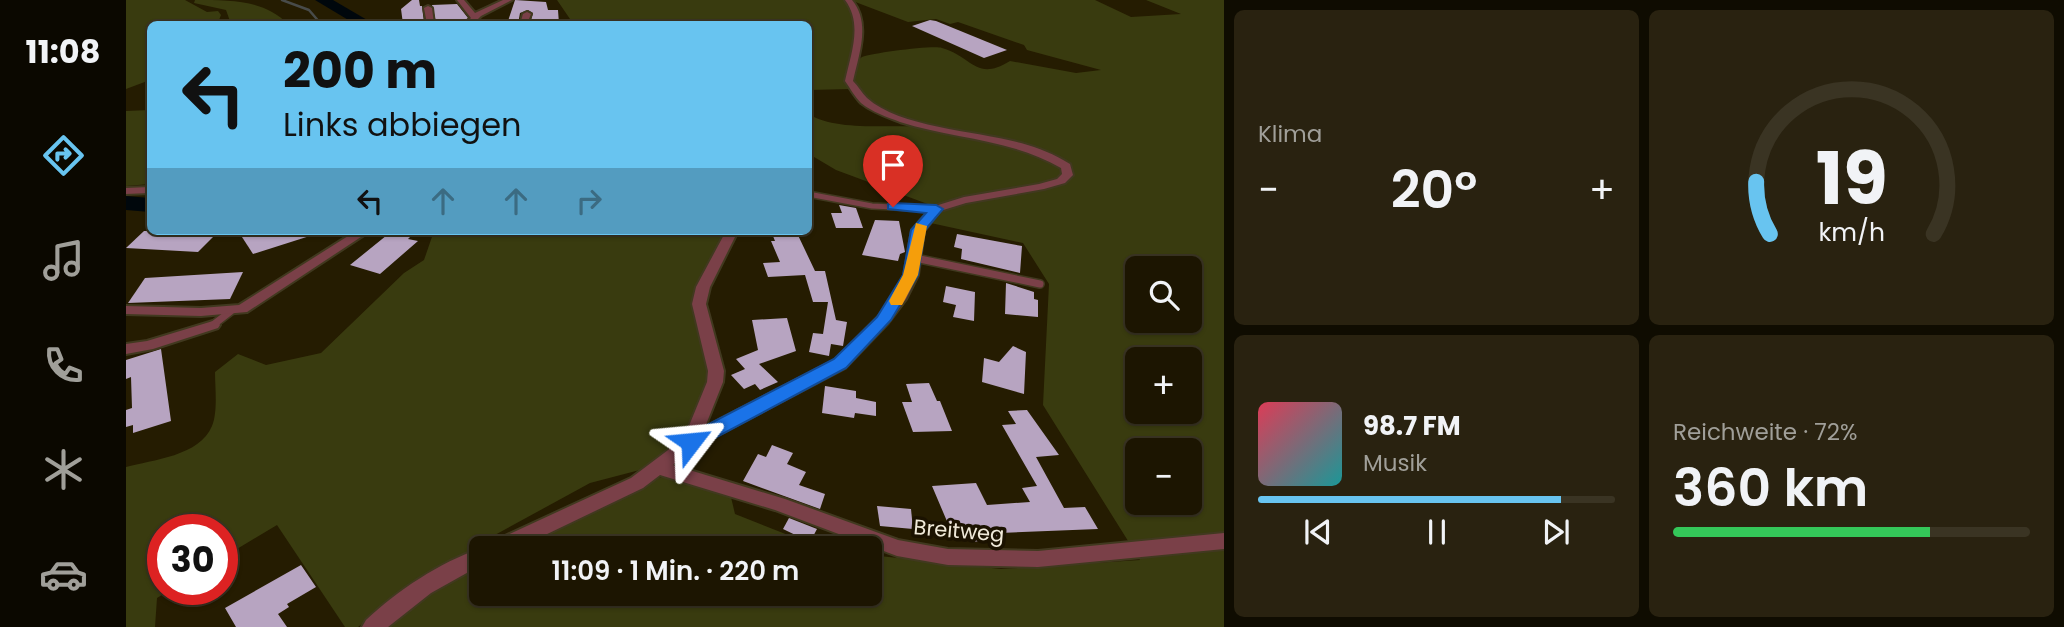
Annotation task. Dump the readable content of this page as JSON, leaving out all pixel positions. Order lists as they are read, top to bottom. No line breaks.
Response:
{"streets":{"street":["Breitweg"]},"page":{"tabs":"11:08","tile":["Klima",["Reichweite · 72%","360 km"]],"turn":["200 m","Links abbiegen"],"heat":["−","20°","+"],"map_buttons":["+","−"],"song":["98.7 FM","Musik"],"limit":"30","trip":"11:09 · 1 Min. · 220 m","gauge":["19","km/h"]}}
